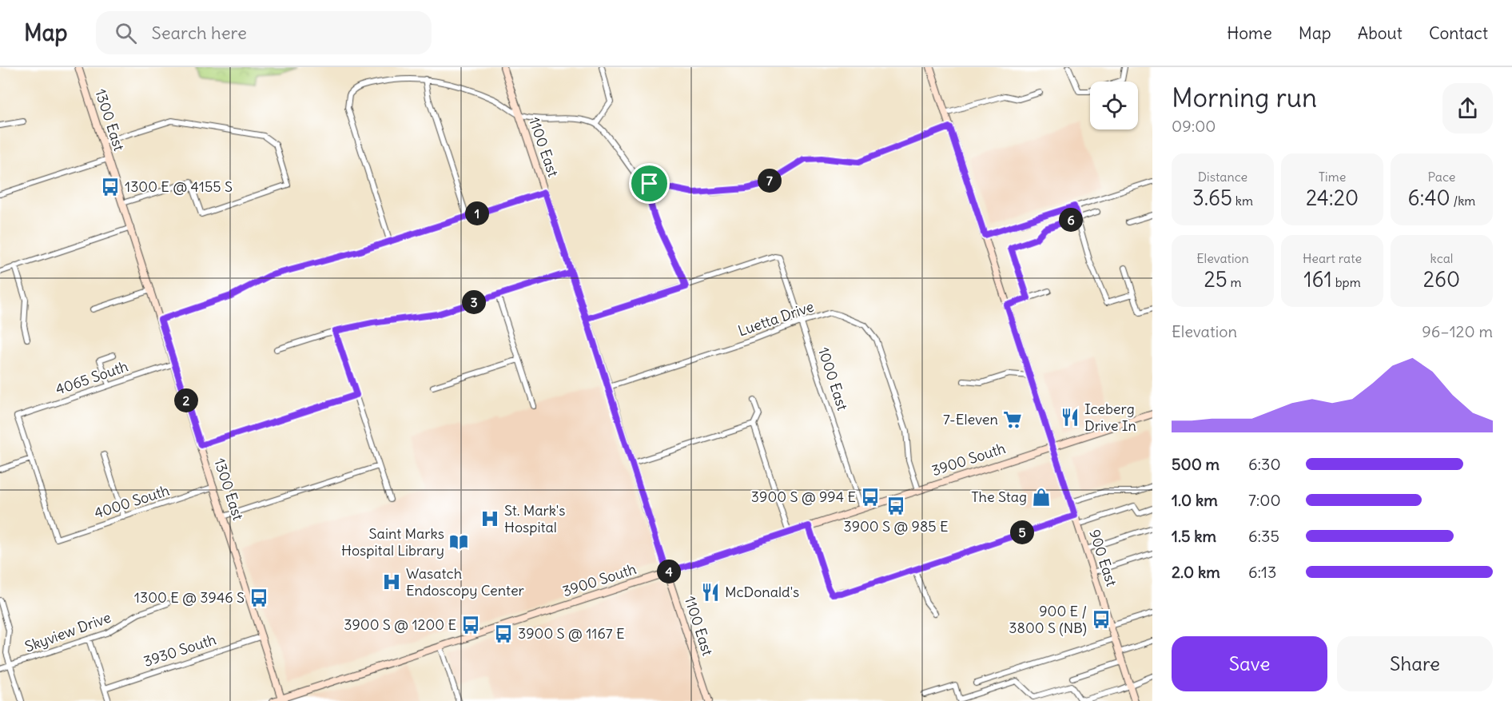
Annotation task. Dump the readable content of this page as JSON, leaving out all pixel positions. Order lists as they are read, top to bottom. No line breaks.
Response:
{"streets":{"main road":["1300 East","1100 East","3900 South","900 East"],"street":["Luetta Drive","4065 South","1000 East","4000 South","Skyview Drive","3930 South"]},"crossings":[["1300 East","4065 South"],["1300 East","3900 South"],["1300 East","4000 South"],["1300 East","3930 South"],["1100 East","Luetta Drive"],["1100 East","3900 South"],["Luetta Drive","1000 East"],["Luetta Drive","3900 South"],["4065 South","4000 South"],["1000 East","3900 South"],["3900 South","900 East"]],"places":{"bus stop":["1300 E @ 4155 S","3900 S @ 994 E","3900 S @ 985 E","1300 E @ 3946 S","900 E / 3800 S (NB)","3900 S @ 1200 E","3900 S @ 1167 E"],"restaurant":["Iceberg Drive In","McDonald's"],"supermarket":["7-Eleven"],"shop":["The Stag"],"hospital":["St. Mark's Hospital","Wasatch Endoscopy Center"],"library":["Saint Marks Hospital Library"]},"page":{"header":"Map","search":"Search here","nav":["Home","Map","About","Contact"],"heading":["Morning run","09:00"],"stats":[["Distance","3.65 km"],["Time","24:20"],["Pace","6:40 /km"],["Elevation","25 m"],["Heart rate","161 bpm"],["kcal","260"]],"pins":["7","1","6","3","2","5","4"],"chart":["Elevation","96–120 m"],"list":[{"name":"500 m","note":"6:30"},{"name":"1.0 km","note":"7:00"},{"name":"1.5 km","note":"6:35"},{"name":"2.0 km","note":"6:13"}],"buttons":["Save","Share"]}}
